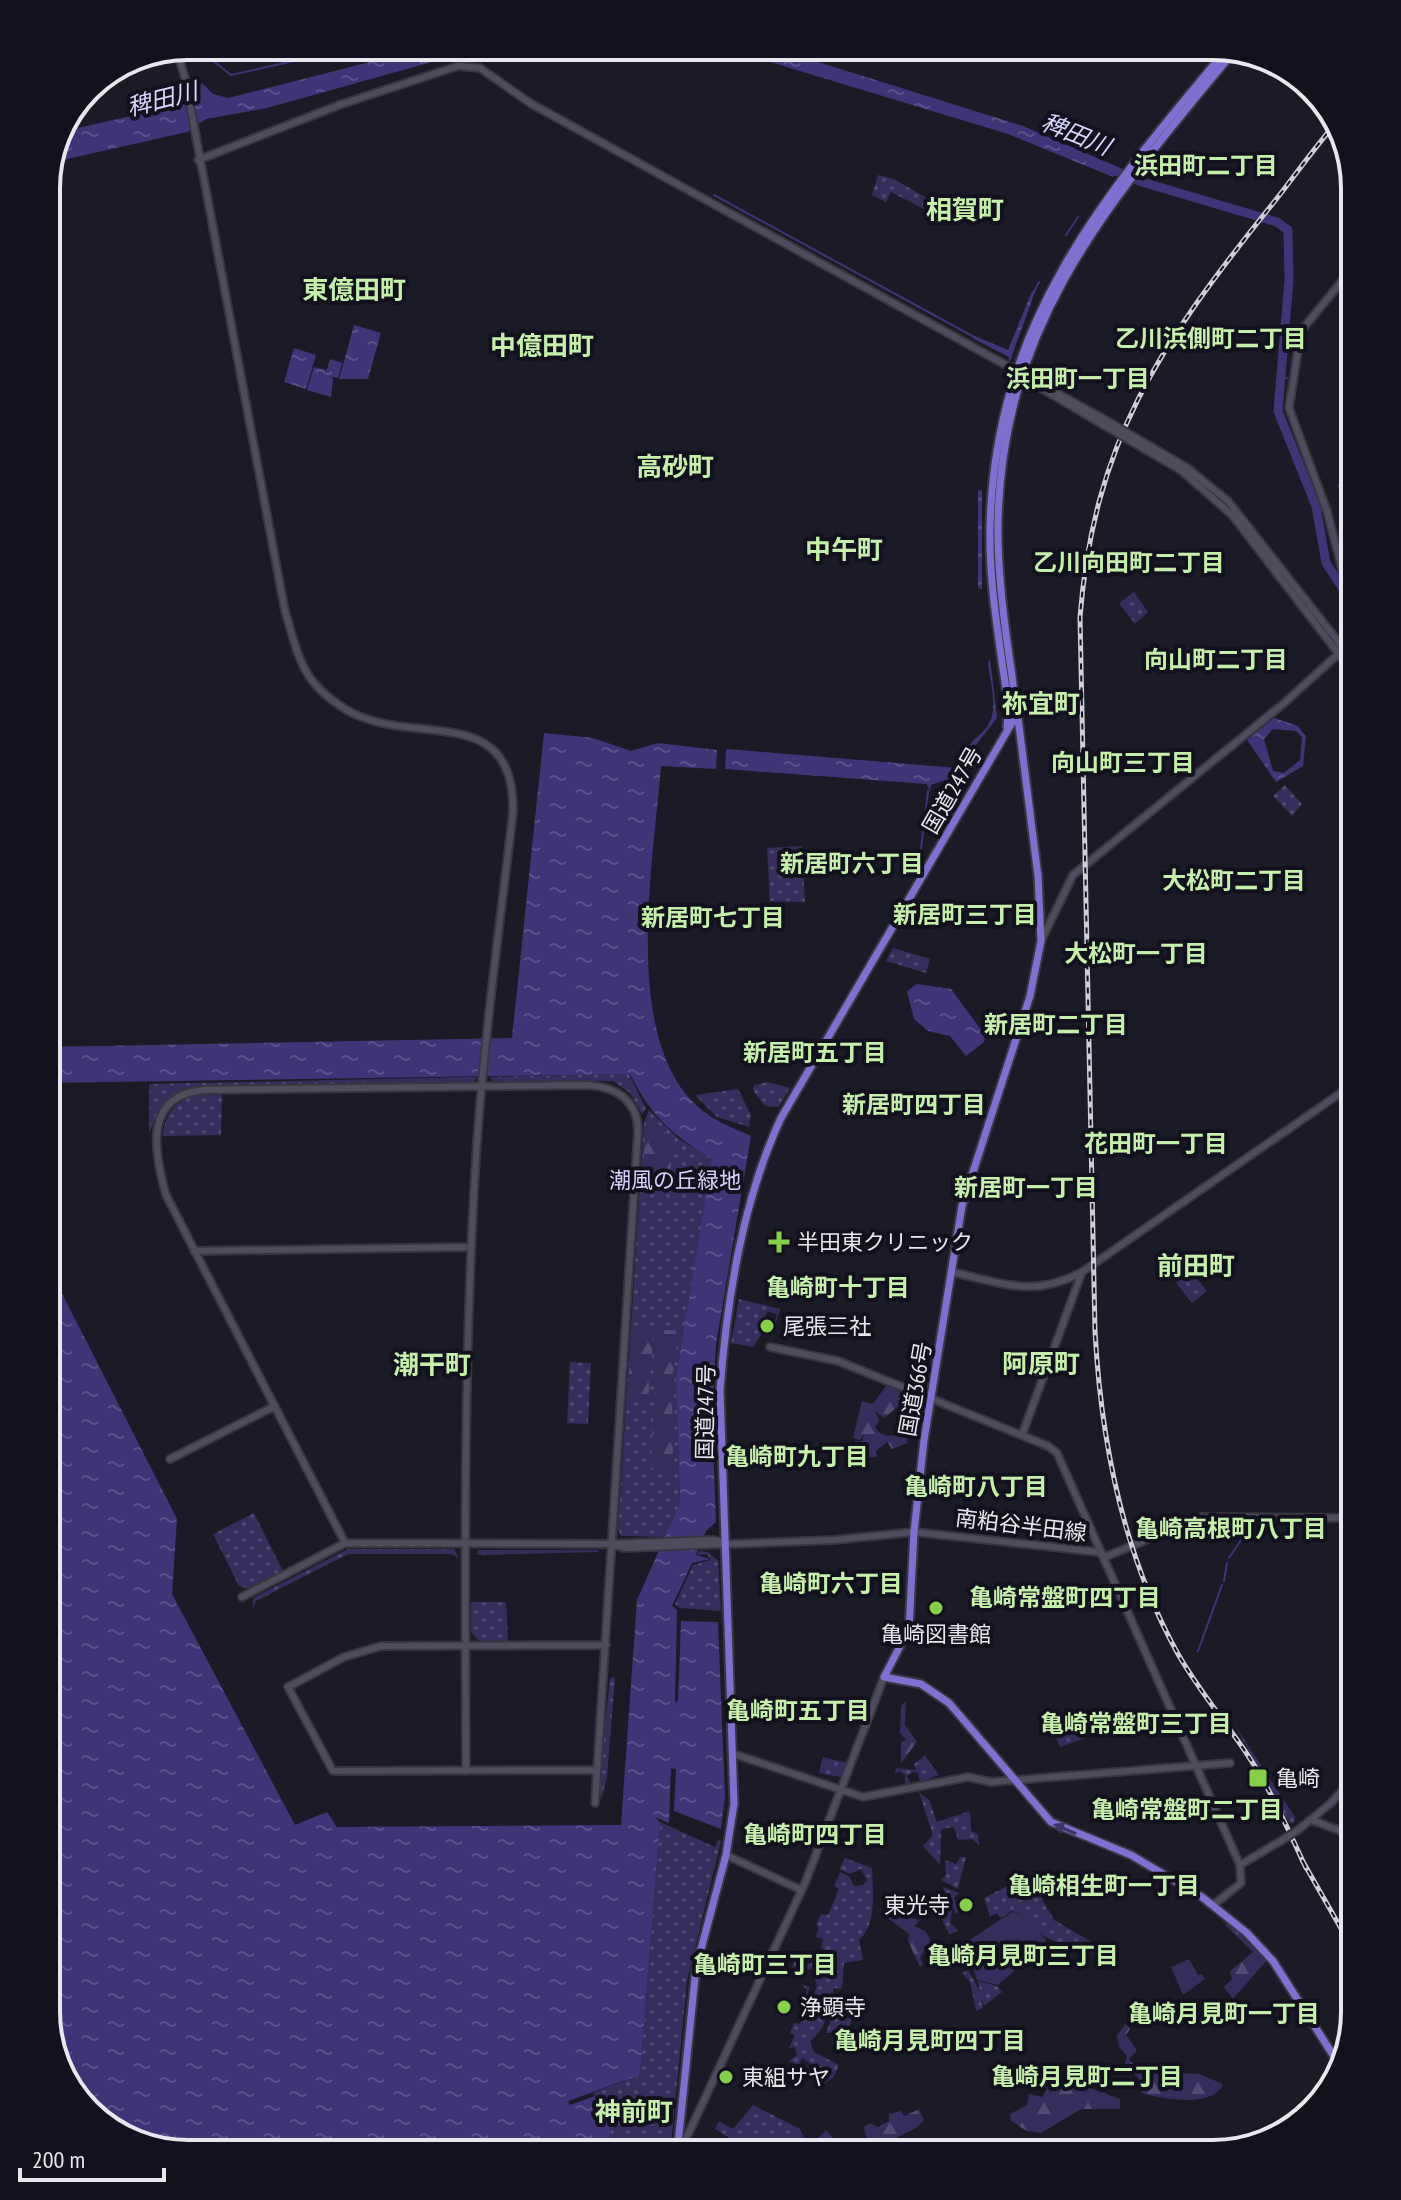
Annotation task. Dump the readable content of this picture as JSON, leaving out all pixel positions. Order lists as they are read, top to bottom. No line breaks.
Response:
{"streets":{"highway":["国道247号","国道366号"],"street":["南粕谷半田線"]},"crossings":[["国道247号","国道366号"],["国道247号","南粕谷半田線"],["国道366号","南粕谷半田線"]],"districts":["浜田町二丁目","相賀町","東億田町","乙川浜側町二丁目","中億田町","浜田町一丁目","高砂町","中午町","乙川向田町二丁目","向山町二丁目","祢宜町","向山町三丁目","新居町六丁目","大松町二丁目","新居町三丁目","新居町七丁目","大松町一丁目","新居町二丁目","新居町五丁目","新居町四丁目","花田町一丁目","新居町一丁目","前田町","亀崎町十丁目","阿原町","潮干町","亀崎町九丁目","亀崎町八丁目","亀崎高根町八丁目","亀崎町六丁目","亀崎常盤町四丁目","亀崎町五丁目","亀崎常盤町三丁目","亀崎常盤町二丁目","亀崎町四丁目","亀崎相生町一丁目","亀崎月見町三丁目","亀崎町三丁目","亀崎月見町一丁目","亀崎月見町四丁目","亀崎月見町二丁目","神前町"],"water":["稗田川"],"parks":["潮風の丘緑地"],"places":{"health":["半田東クリニック"],"other":["尾張三社","亀崎図書館","東光寺","浄顕寺","東組サヤ"],"transit":["亀崎"]},"scale_bar":"200 m"}
